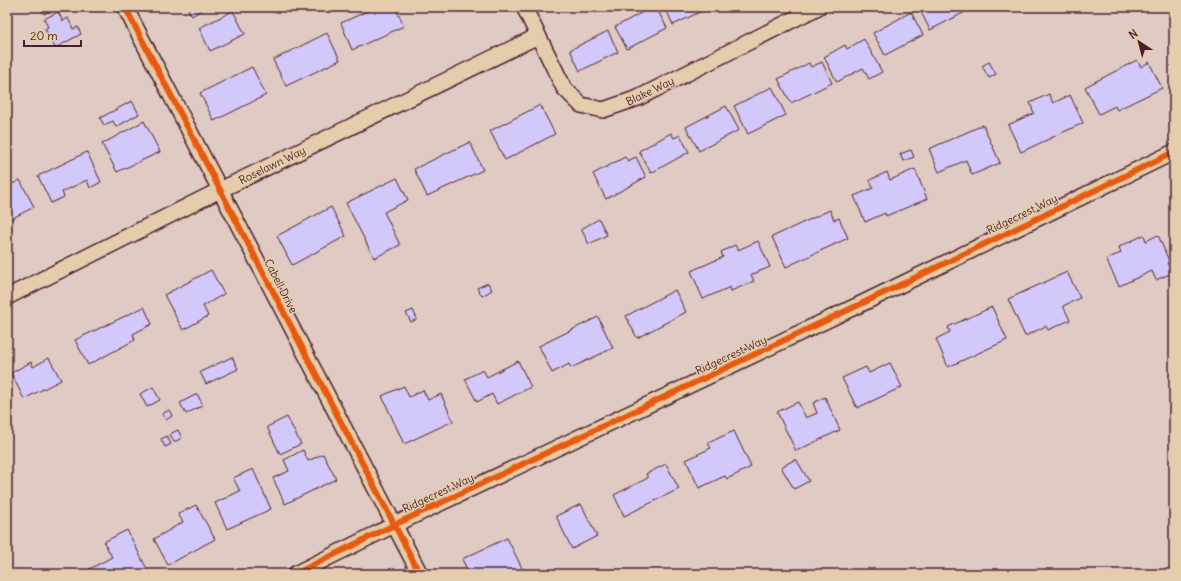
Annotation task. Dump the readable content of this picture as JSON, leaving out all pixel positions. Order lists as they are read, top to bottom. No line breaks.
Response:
{"streets":{"street":["Blake Way","Roselawn Way","Ridgecrest Way","Cabell Drive"]},"crossings":[["Blake Way","Roselawn Way"],["Roselawn Way","Cabell Drive"],["Ridgecrest Way","Cabell Drive"]],"scale_bar":"20 m","north":"top left"}
